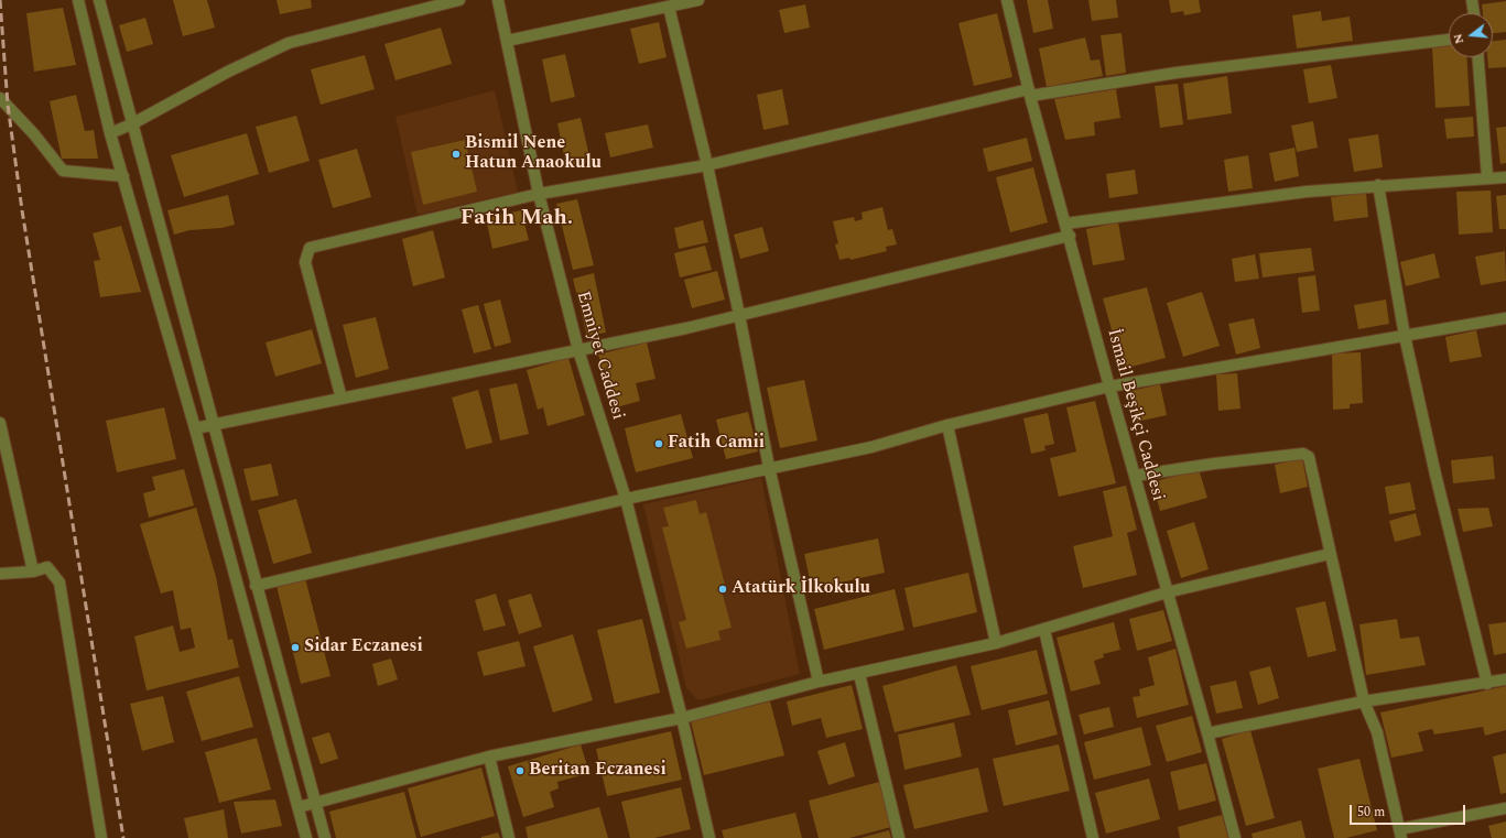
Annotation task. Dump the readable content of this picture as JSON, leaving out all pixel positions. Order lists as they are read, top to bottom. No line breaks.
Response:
{"streets":{"street":["Emniyet Caddesi","İsmail Beşikçi Caddesi"]},"districts":["Fatih Mah."],"places":["Bismil Nene Hatun Anaokulu","Fatih Camii","Atatürk İlkokulu","Sidar Eczanesi","Beritan Eczanesi"],"scale_bar":"50 m","north":"left"}
